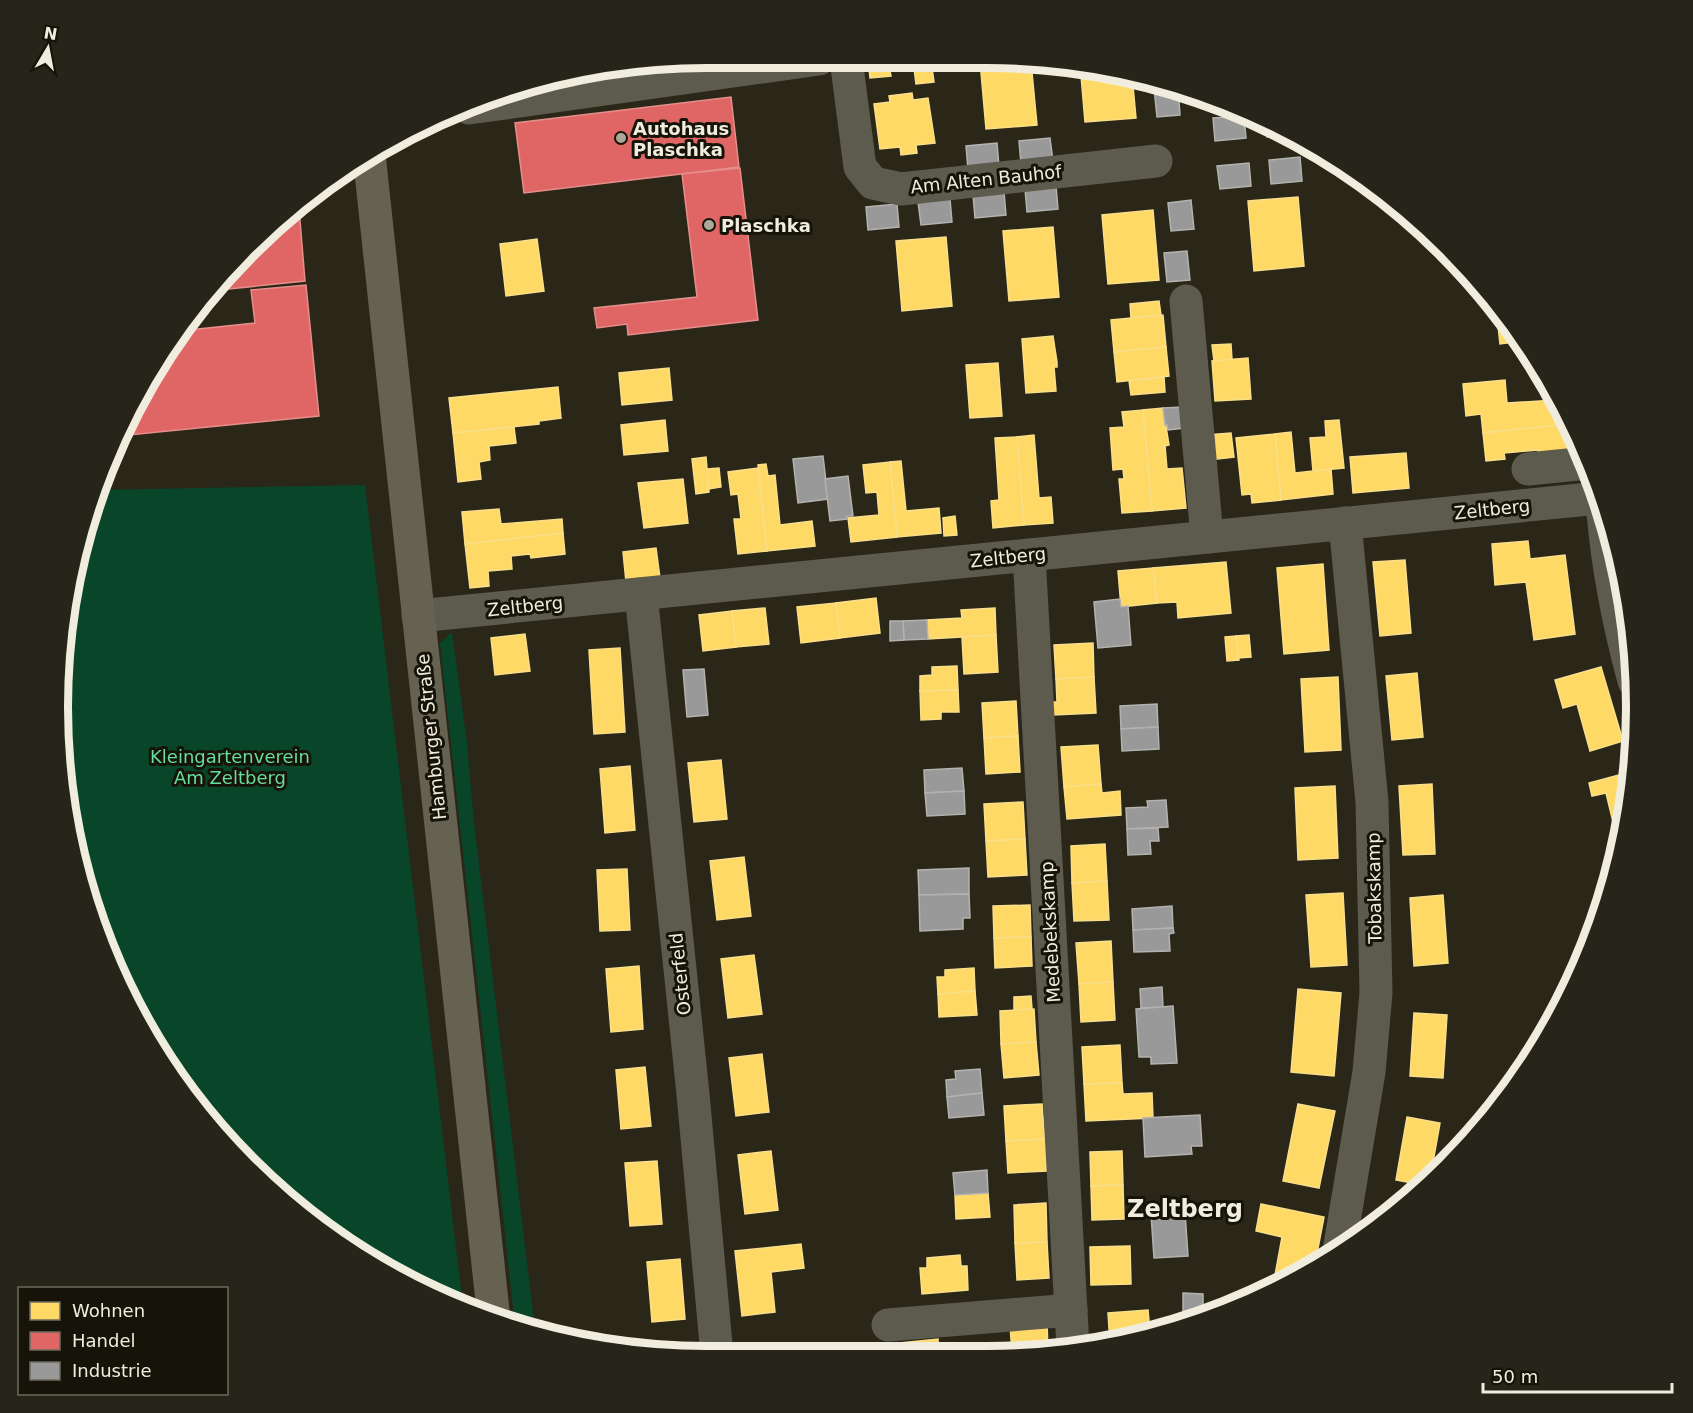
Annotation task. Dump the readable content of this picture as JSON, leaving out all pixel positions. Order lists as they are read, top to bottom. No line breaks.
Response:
{"streets":{"main road":["Hamburger Straße"],"street":["Am Alten Bauhof","Zeltberg","Tobakskamp","Medebekskamp","Osterfeld"]},"crossings":[["Zeltberg","Hamburger Straße"],["Zeltberg","Tobakskamp"],["Zeltberg","Medebekskamp"],["Zeltberg","Osterfeld"]],"districts":["Zeltberg"],"parks":["Kleingartenverein Am Zeltberg"],"places":["Autohaus Plaschka","Plaschka"],"legend":["Wohnen","Handel","Industrie"],"scale_bar":"50 m","north":"top"}
